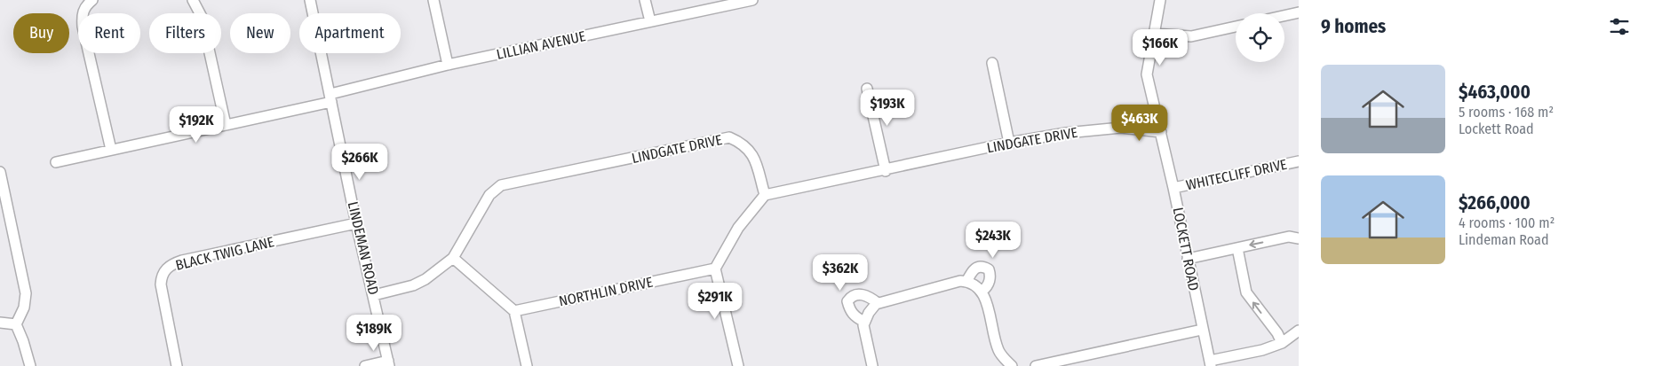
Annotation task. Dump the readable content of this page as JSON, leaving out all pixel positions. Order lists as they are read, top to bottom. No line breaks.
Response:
{"streets":{"street":["LILLIAN AVENUE","LINDGATE DRIVE","WHITECLIFF DRIVE","LINDEMAN ROAD","LOCKETT ROAD","BLACK TWIG LANE","NORTHLIN DRIVE"]},"crossings":[["LILLIAN AVENUE","LINDEMAN ROAD"],["LINDGATE DRIVE","LINDEMAN ROAD"],["LINDGATE DRIVE","LOCKETT ROAD"],["WHITECLIFF DRIVE","LOCKETT ROAD"],["LINDEMAN ROAD","BLACK TWIG LANE"]],"page":{"heading":"9 homes","chip":["Buy","Rent","Filters","New","Apartment"],"price":["$166K","$193K","$463K","$192K","$266K","$243K","$362K","$291K","$189K"],"list":[{"name":"$463,000","note":"5 rooms · 168 m² · Lockett Road"},{"name":"$266,000","note":"4 rooms · 100 m² · Lindeman Road"}]}}
